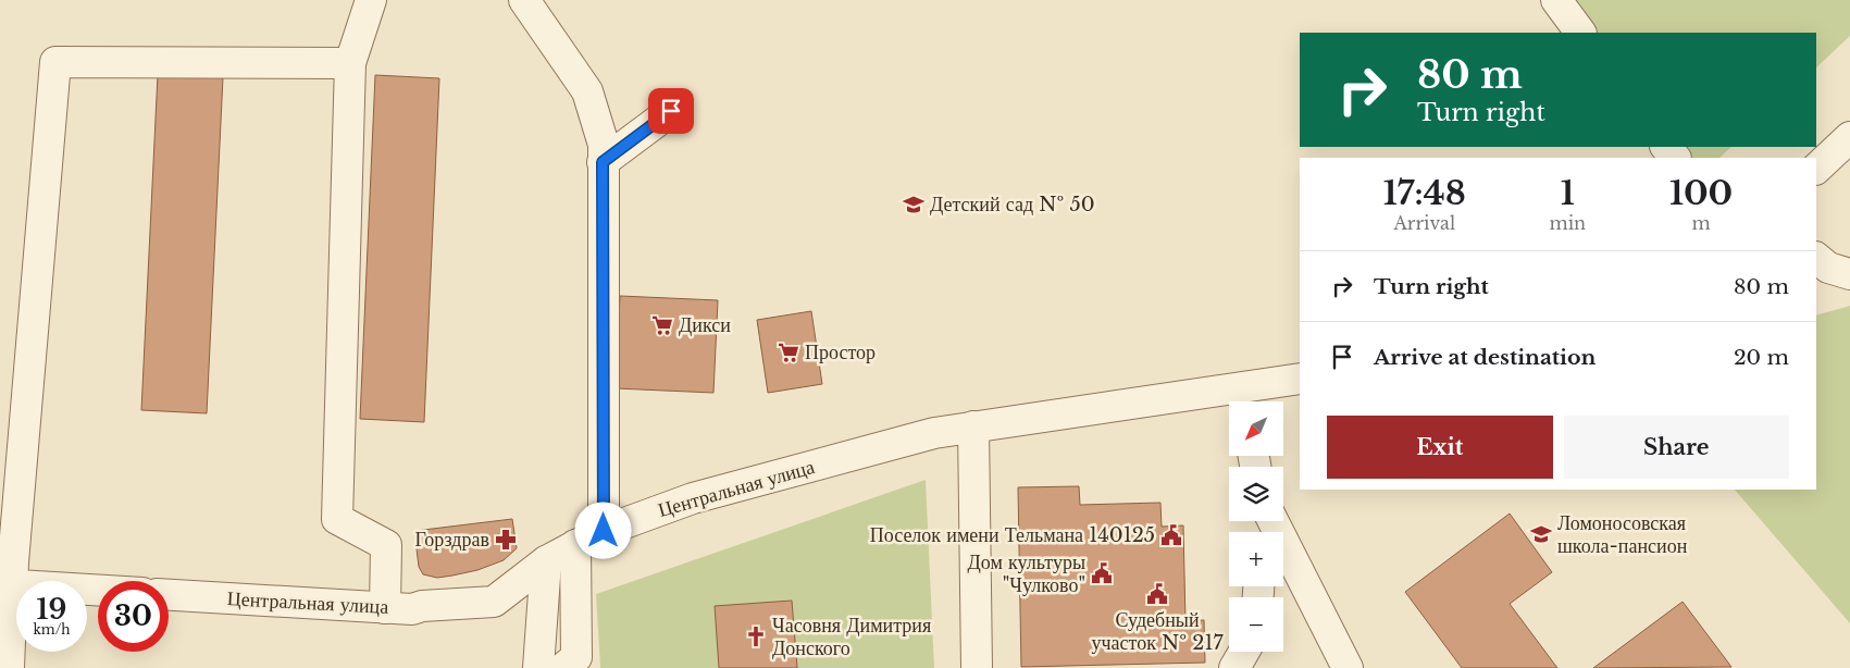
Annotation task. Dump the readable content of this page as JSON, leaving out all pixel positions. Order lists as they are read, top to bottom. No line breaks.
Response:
{"streets":{"street":["Центральная улица"]},"places":{"school or university":["Детский сад № 50","Ломоносовская школа-пансион"],"supermarket":["Дикси","Простор"],"public building":["Поселок имени Тельмана 140125","Дом культуры \"Чулково\"","Судебный участок № 217"],"pharmacy":["Горздрав"],"church":["Часовня Димитрия Донского"]},"north":"bottom left","page":{"turn":["80 m","Turn right"],"eta":["17:48","Arrival","1","min","100","m"],"list":[{"name":"Turn right","value":"80 m"},{"name":"Arrive at destination","value":"20 m"}],"map_buttons":["+","−"],"buttons":["Exit","Share"],"speed":"19 km/h","limit":"30"}}
